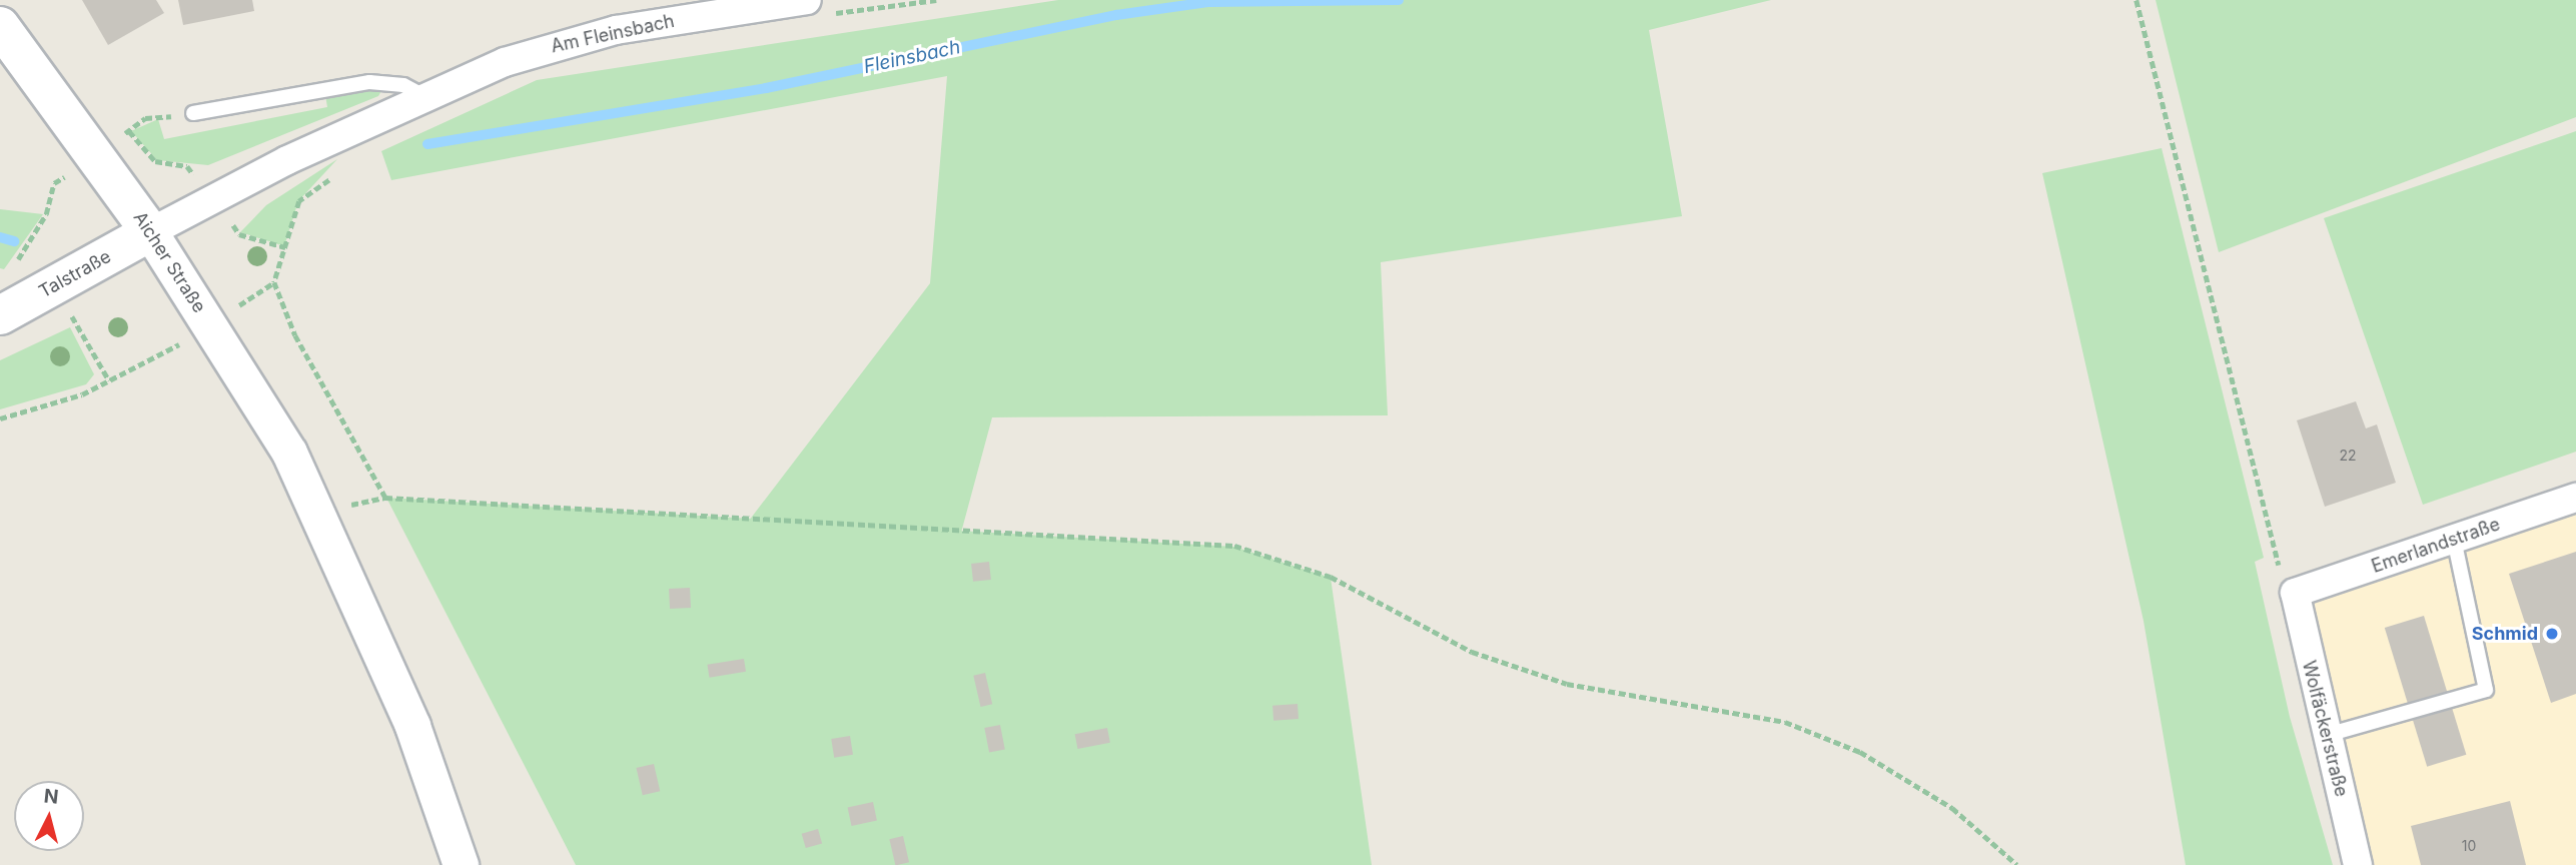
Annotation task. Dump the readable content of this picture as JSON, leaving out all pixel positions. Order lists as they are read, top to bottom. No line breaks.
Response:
{"streets":{"main road":["Aicher Straße","Talstraße"],"street":["Am Fleinsbach","Emerlandstraße","Wolfäckerstraße"]},"crossings":[["Am Fleinsbach","Aicher Straße"],["Am Fleinsbach","Talstraße"],["Aicher Straße","Talstraße"],["Emerlandstraße","Wolfäckerstraße"]],"water":["Fleinsbach"],"places":["Schmid"],"house_numbers":["22","10"],"north":"top"}
